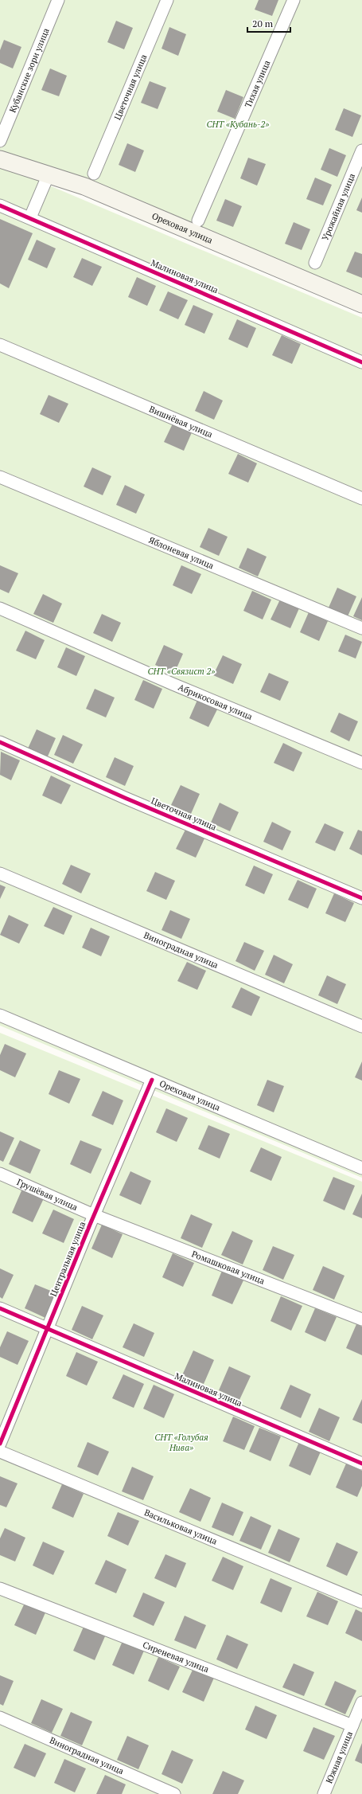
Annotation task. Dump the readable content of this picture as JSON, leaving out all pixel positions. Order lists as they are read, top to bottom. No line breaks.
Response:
{"streets":{"street":["Кубанские зори улица","Тихая улица","Цветочная улица","Урожайная улица","Ореховая улица","Малиновая улица","Вишнёвая улица","Яблоневая улица","Абрикосовая улица","Виноградная улица","Грушёвая улица","Центральная улица","Ромашковая улица","Васильковая улица","Сиреневая улица","Южная улица"]},"crossings":[["Ореховая улица","Центральная улица"],["Малиновая улица","Центральная улица"],["Грушёвая улица","Центральная улица"],["Грушёвая улица","Ромашковая улица"],["Центральная улица","Ромашковая улица"],["Сиреневая улица","Южная улица"]],"parks":["СНТ «Кубань-2»","СНТ «Связист 2»","СНТ «Голубая Нива»"],"scale_bar":"20 m"}
